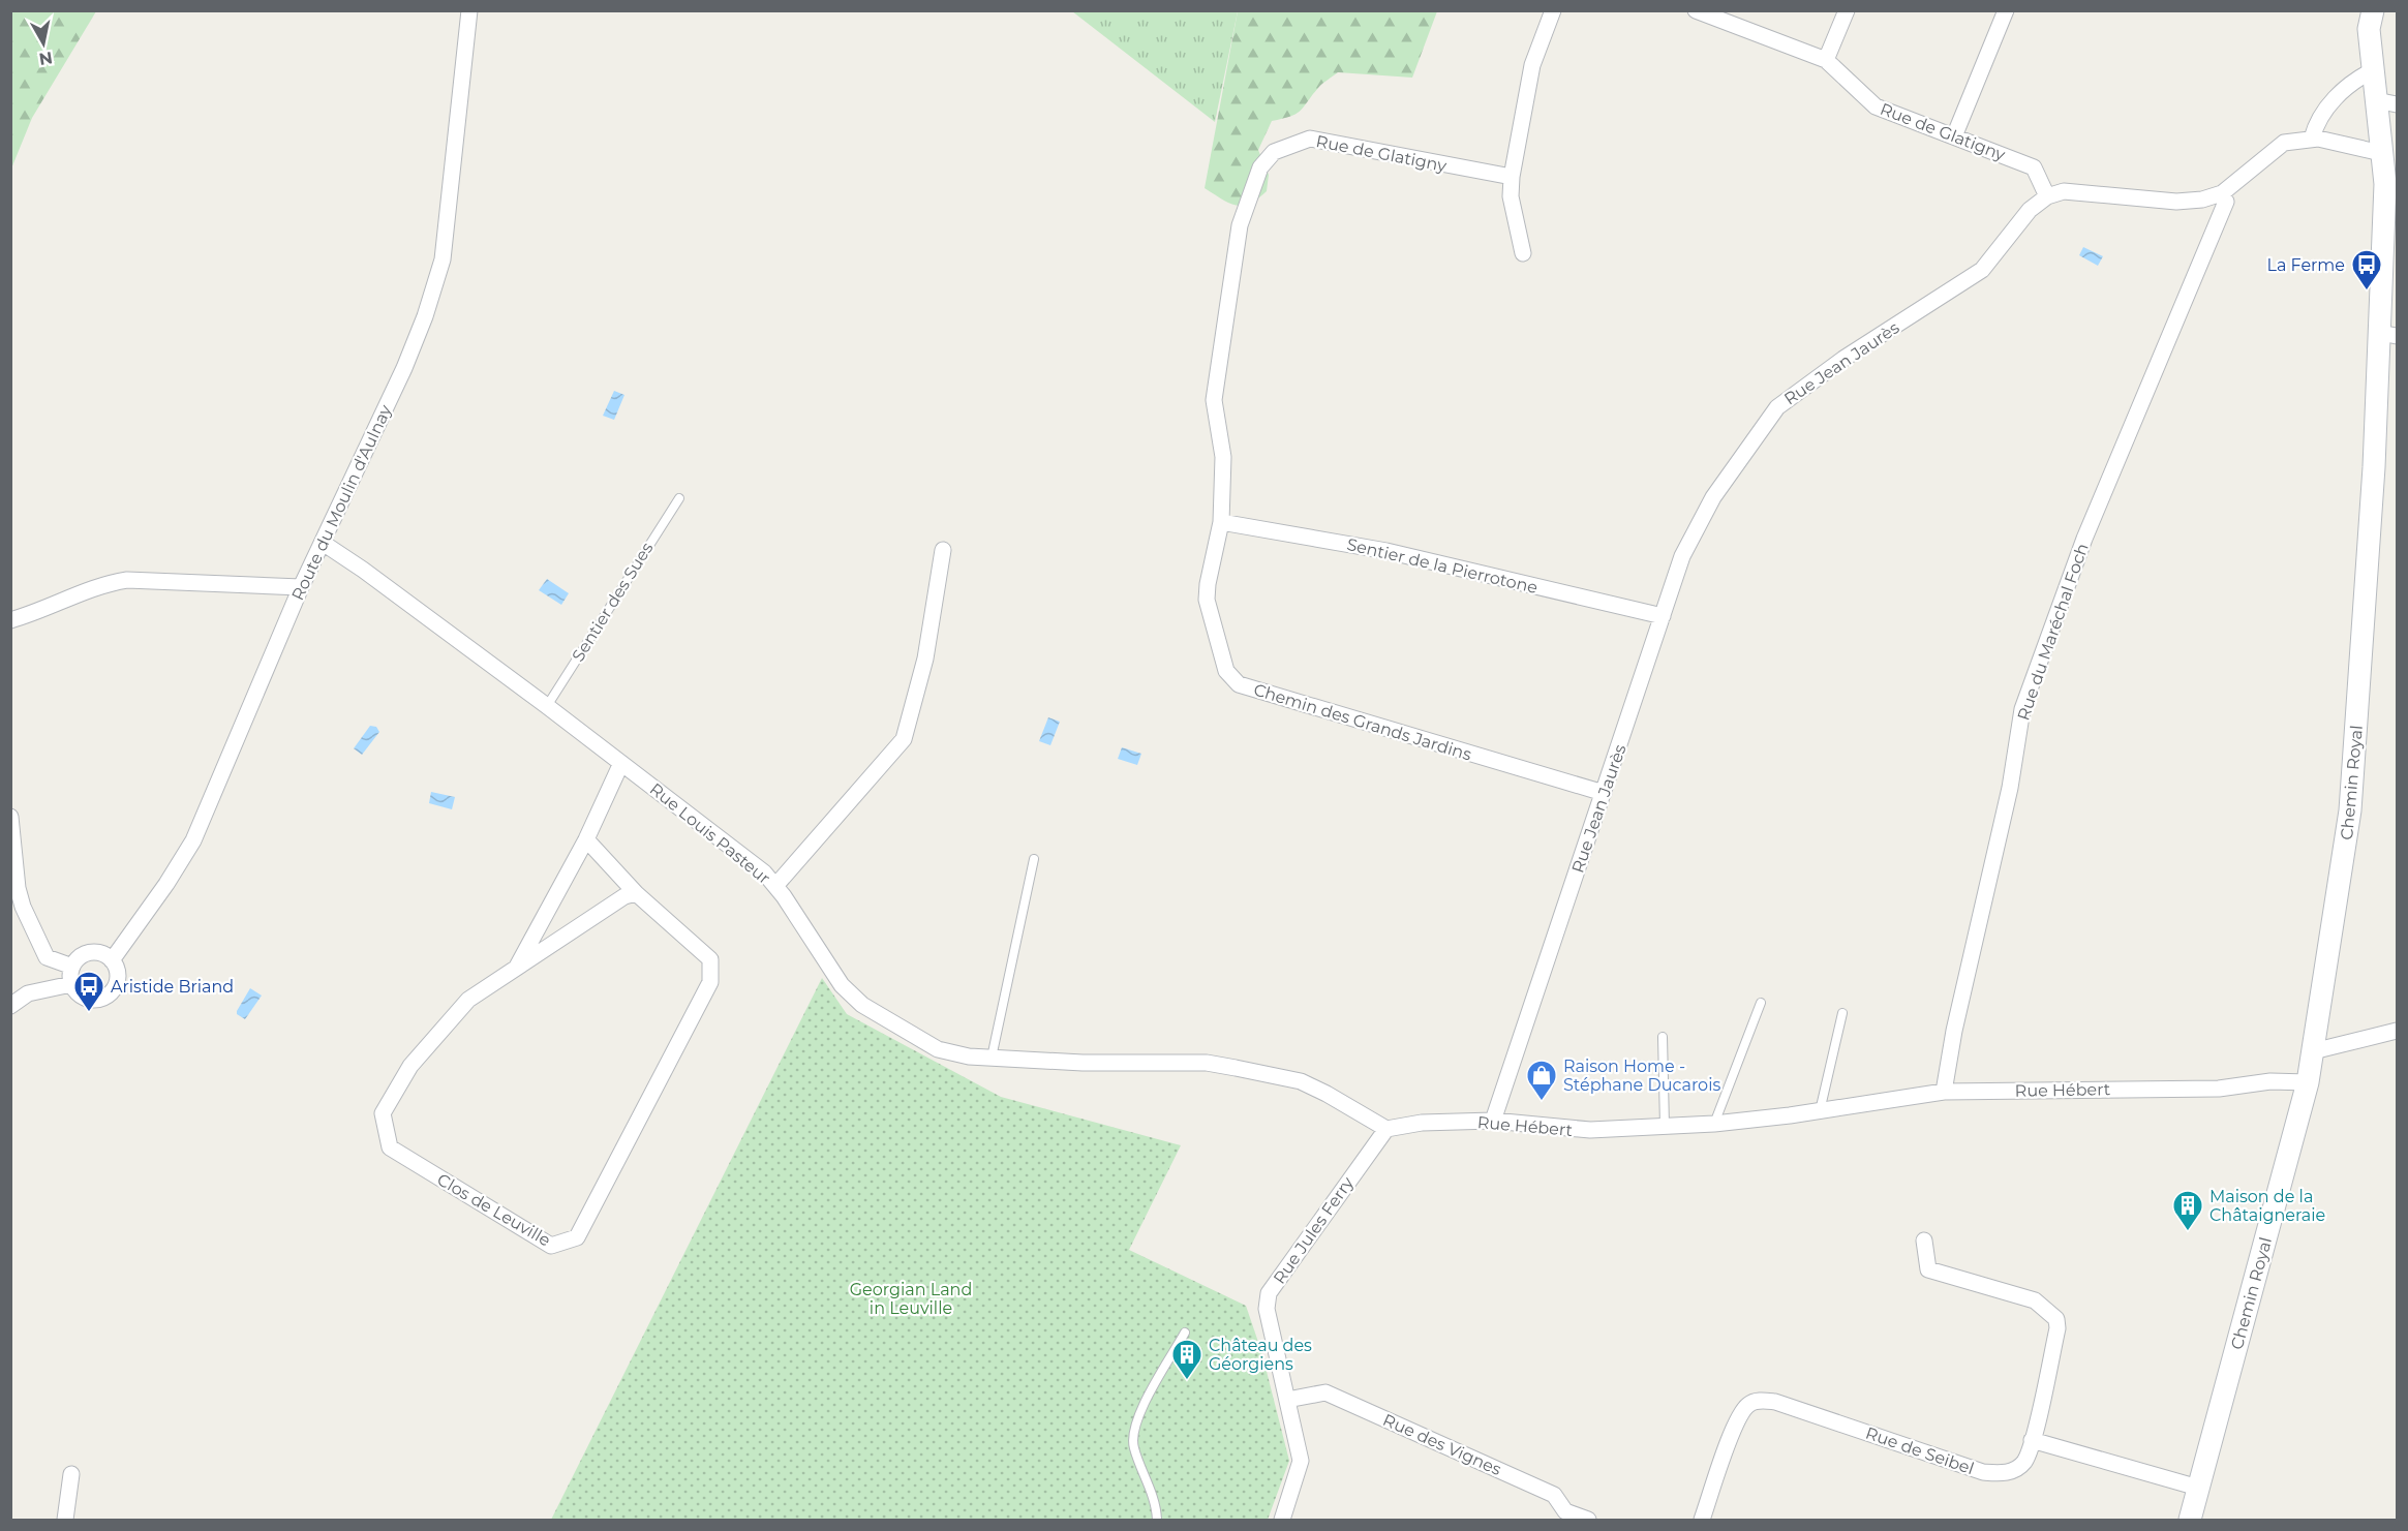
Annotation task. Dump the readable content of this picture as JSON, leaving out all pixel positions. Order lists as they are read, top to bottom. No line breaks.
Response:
{"streets":{"street":["Rue de Glatigny","Rue Jean Jaurès","Route du Moulin d'Aulnay","Sentier de la Pierrotone","Rue du Maréchal Foch","Chemin des Grands Jardins","Chemin Royal","Rue Louis Pasteur","Rue Hébert","Clos de Leuville","Rue Jules Ferry","Rue des Vignes","Rue de Seibel"],"lane":["Sentier des Sues"]},"crossings":[["Rue de Glatigny","Rue Jean Jaurès"],["Rue de Glatigny","Chemin des Grands Jardins"],["Rue Jean Jaurès","Sentier de la Pierrotone"],["Rue Jean Jaurès","Chemin des Grands Jardins"],["Rue Jean Jaurès","Rue Hébert"],["Route du Moulin d'Aulnay","Rue Louis Pasteur"],["Sentier de la Pierrotone","Chemin des Grands Jardins"],["Sentier des Sues","Rue Louis Pasteur"],["Rue du Maréchal Foch","Rue Hébert"],["Chemin Royal","Rue Hébert"],["Rue Louis Pasteur","Rue Hébert"],["Rue Louis Pasteur","Clos de Leuville"],["Rue Louis Pasteur","Rue Jules Ferry"],["Rue Hébert","Rue Jules Ferry"],["Rue Jules Ferry","Rue des Vignes"]],"parks":["Georgian Land in Leuville"],"places":{"bus stop":["La Ferme","Aristide Briand"],"shop":["Raison Home - Stéphane Ducarois"],"building":["Maison de la Châtaigneraie","Château des Géorgiens"]},"north":"bottom"}
